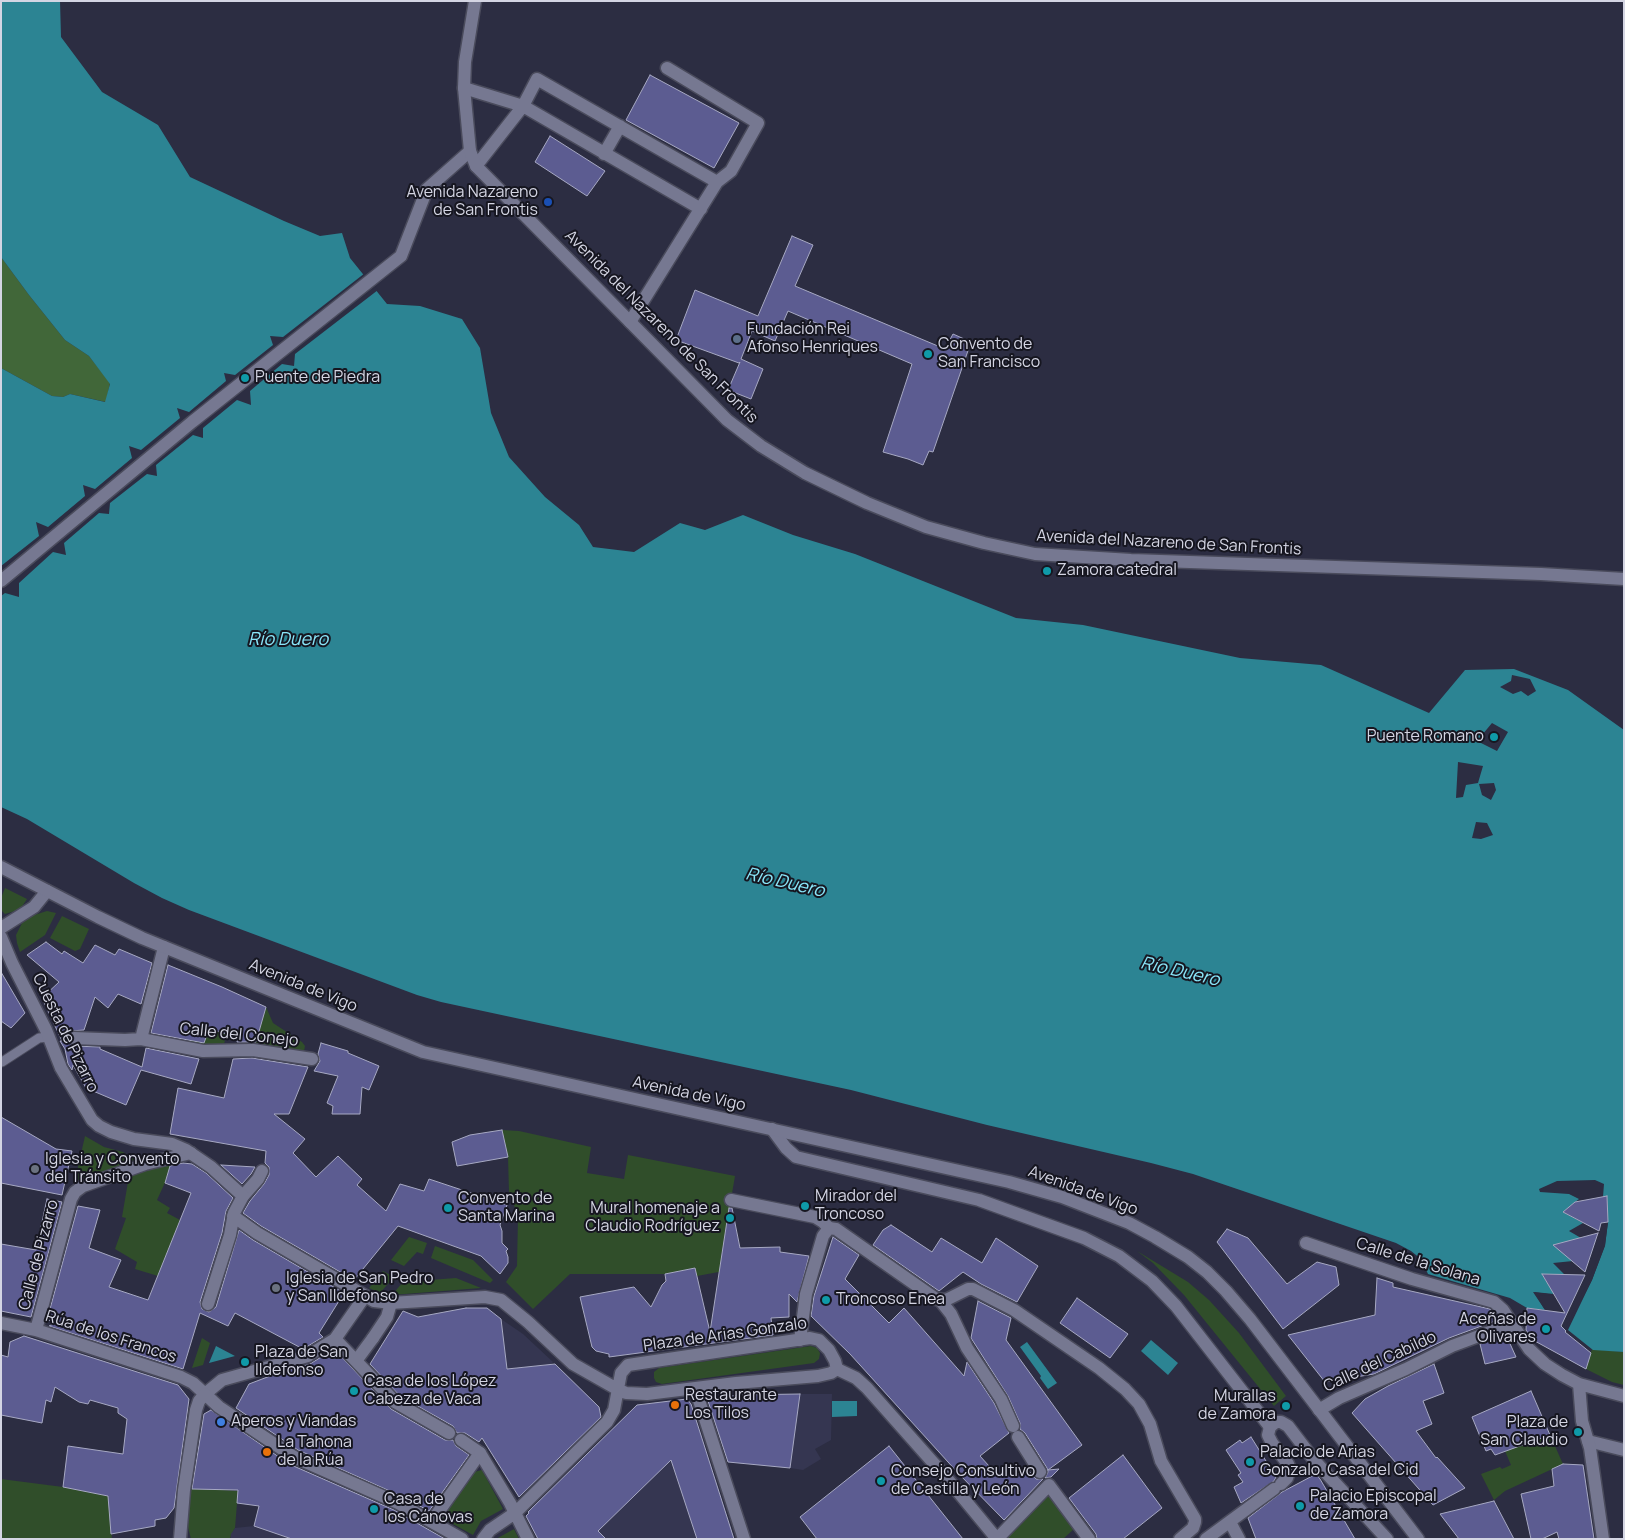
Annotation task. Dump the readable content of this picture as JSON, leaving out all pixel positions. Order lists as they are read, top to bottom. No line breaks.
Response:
{"streets":{"street":["Avenida del Nazareno de San Frontis","Avenida de Vigo","Cuesta de Pizarro","Calle del Conejo","Calle de Pizarro","Calle de la Solana","Plaza de Arias Gonzalo","Rúa de los Francos","Calle del Cabildo"]},"crossings":[["Avenida de Vigo","Calle del Cabildo"],["Cuesta de Pizarro","Calle de Pizarro"],["Calle de Pizarro","Rúa de los Francos"],["Calle de la Solana","Calle del Cabildo"]],"water":["Río Duero"],"places":["Avenida Nazareno de San Frontis","Fundación Rei Afonso Henriques","Convento de San Francisco","Puente de Piedra","Zamora catedral","Puente Romano","Iglesia y Convento del Tránsito","Mirador del Troncoso","Convento de Santa Marina","Mural homenaje a Claudio Rodríguez","Iglesia de San Pedro y San Ildefonso","Troncoso Enea","Aceñas de Olivares","Plaza de San Ildefonso","Casa de los López Cabeza de Vaca","Restaurante Los Tilos","Murallas de Zamora","Aperos y Viandas","Plaza de San Claudio","La Tahona de la Rúa","Palacio de Arias Gonzalo. Casa del Cid","Consejo Consultivo de Castilla y León","Palacio Episcopal de Zamora","Casa de los Cánovas"]}
